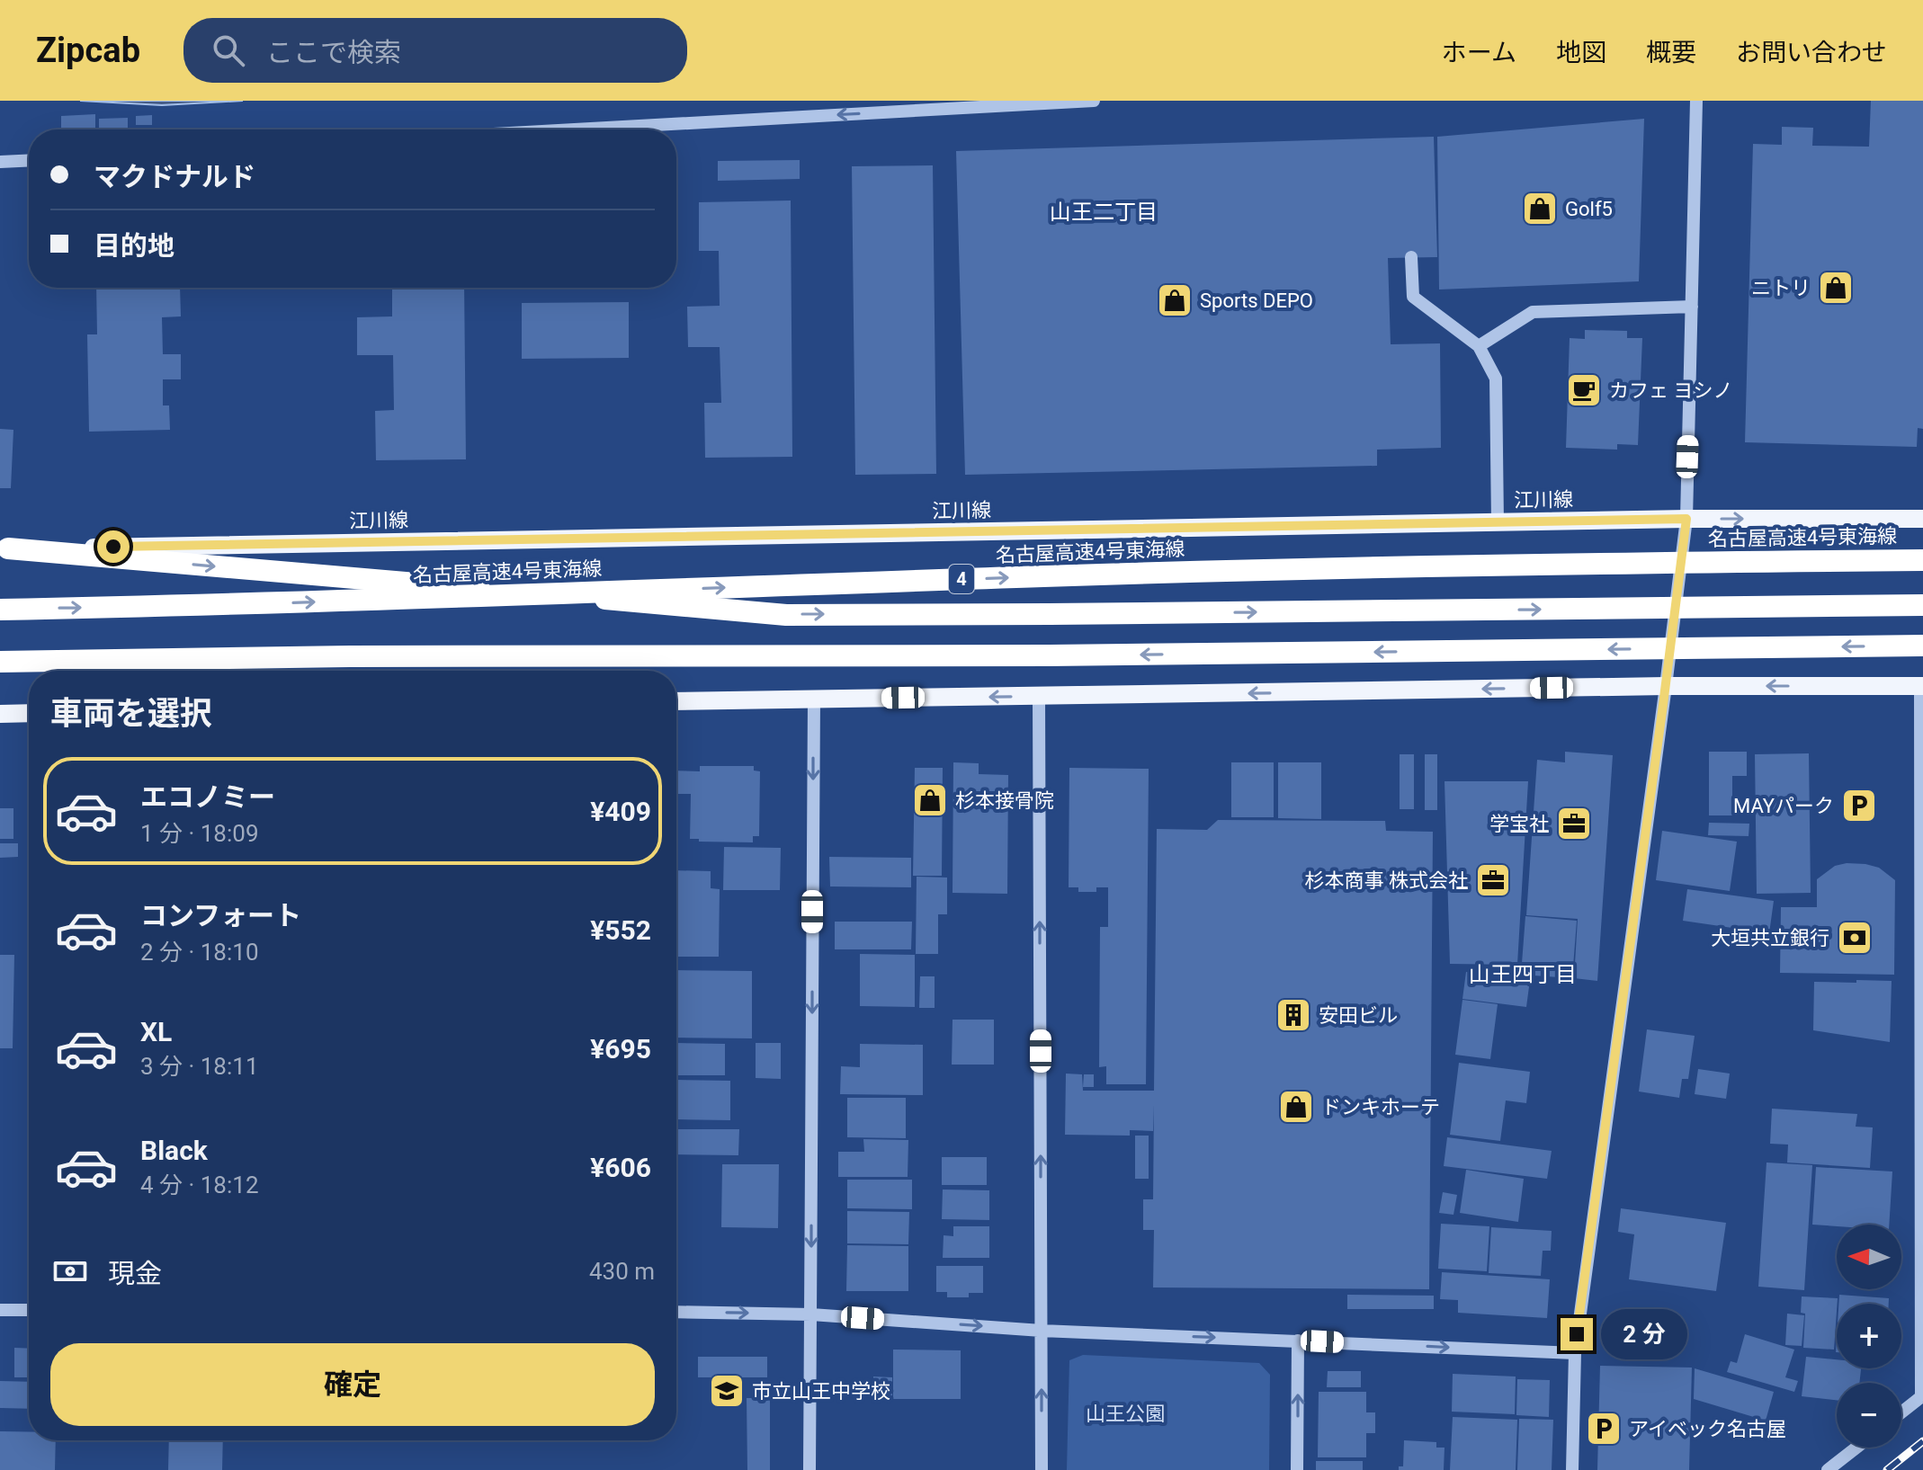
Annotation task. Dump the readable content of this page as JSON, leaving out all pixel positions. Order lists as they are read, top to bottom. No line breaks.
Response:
{"streets":{"highway":["名古屋高速4号東海線","4"],"main road":["江川線"]},"districts":["山王二丁目","山王四丁目"],"parks":["山王公園"],"places":{"shop":["Golf5","ニトリ","Sports DEPO","杉本接骨院","ドンキホーテ"],"cafe":["カフェ ヨシノ"],"parking":["MAYパーク","アイベック名古屋"],"office":["学宝社","杉本商事 株式会社"],"bank":["大垣共立銀行"],"building":["安田ビル"],"school or university":["市立山王中学校"]},"north":"left","page":{"header":"Zipcab","search":"ここで検索","nav":["ホーム","地図","概要","お問い合わせ"],"banner":["マクドナルド","目的地"],"heading":"車両を選択","list":[{"name":"エコノミー","note":"1 分 · 18:09","value":"¥409"},{"name":"コンフォート","note":"2 分 · 18:10","value":"¥552"},{"name":"XL","note":"3 分 · 18:11","value":"¥695"},{"name":"Black","note":"4 分 · 18:12","value":"¥606"}],"map_buttons":["+","−"],"pay":["現金","430 m"],"bubble":"2 分","buttons":"確定"}}
